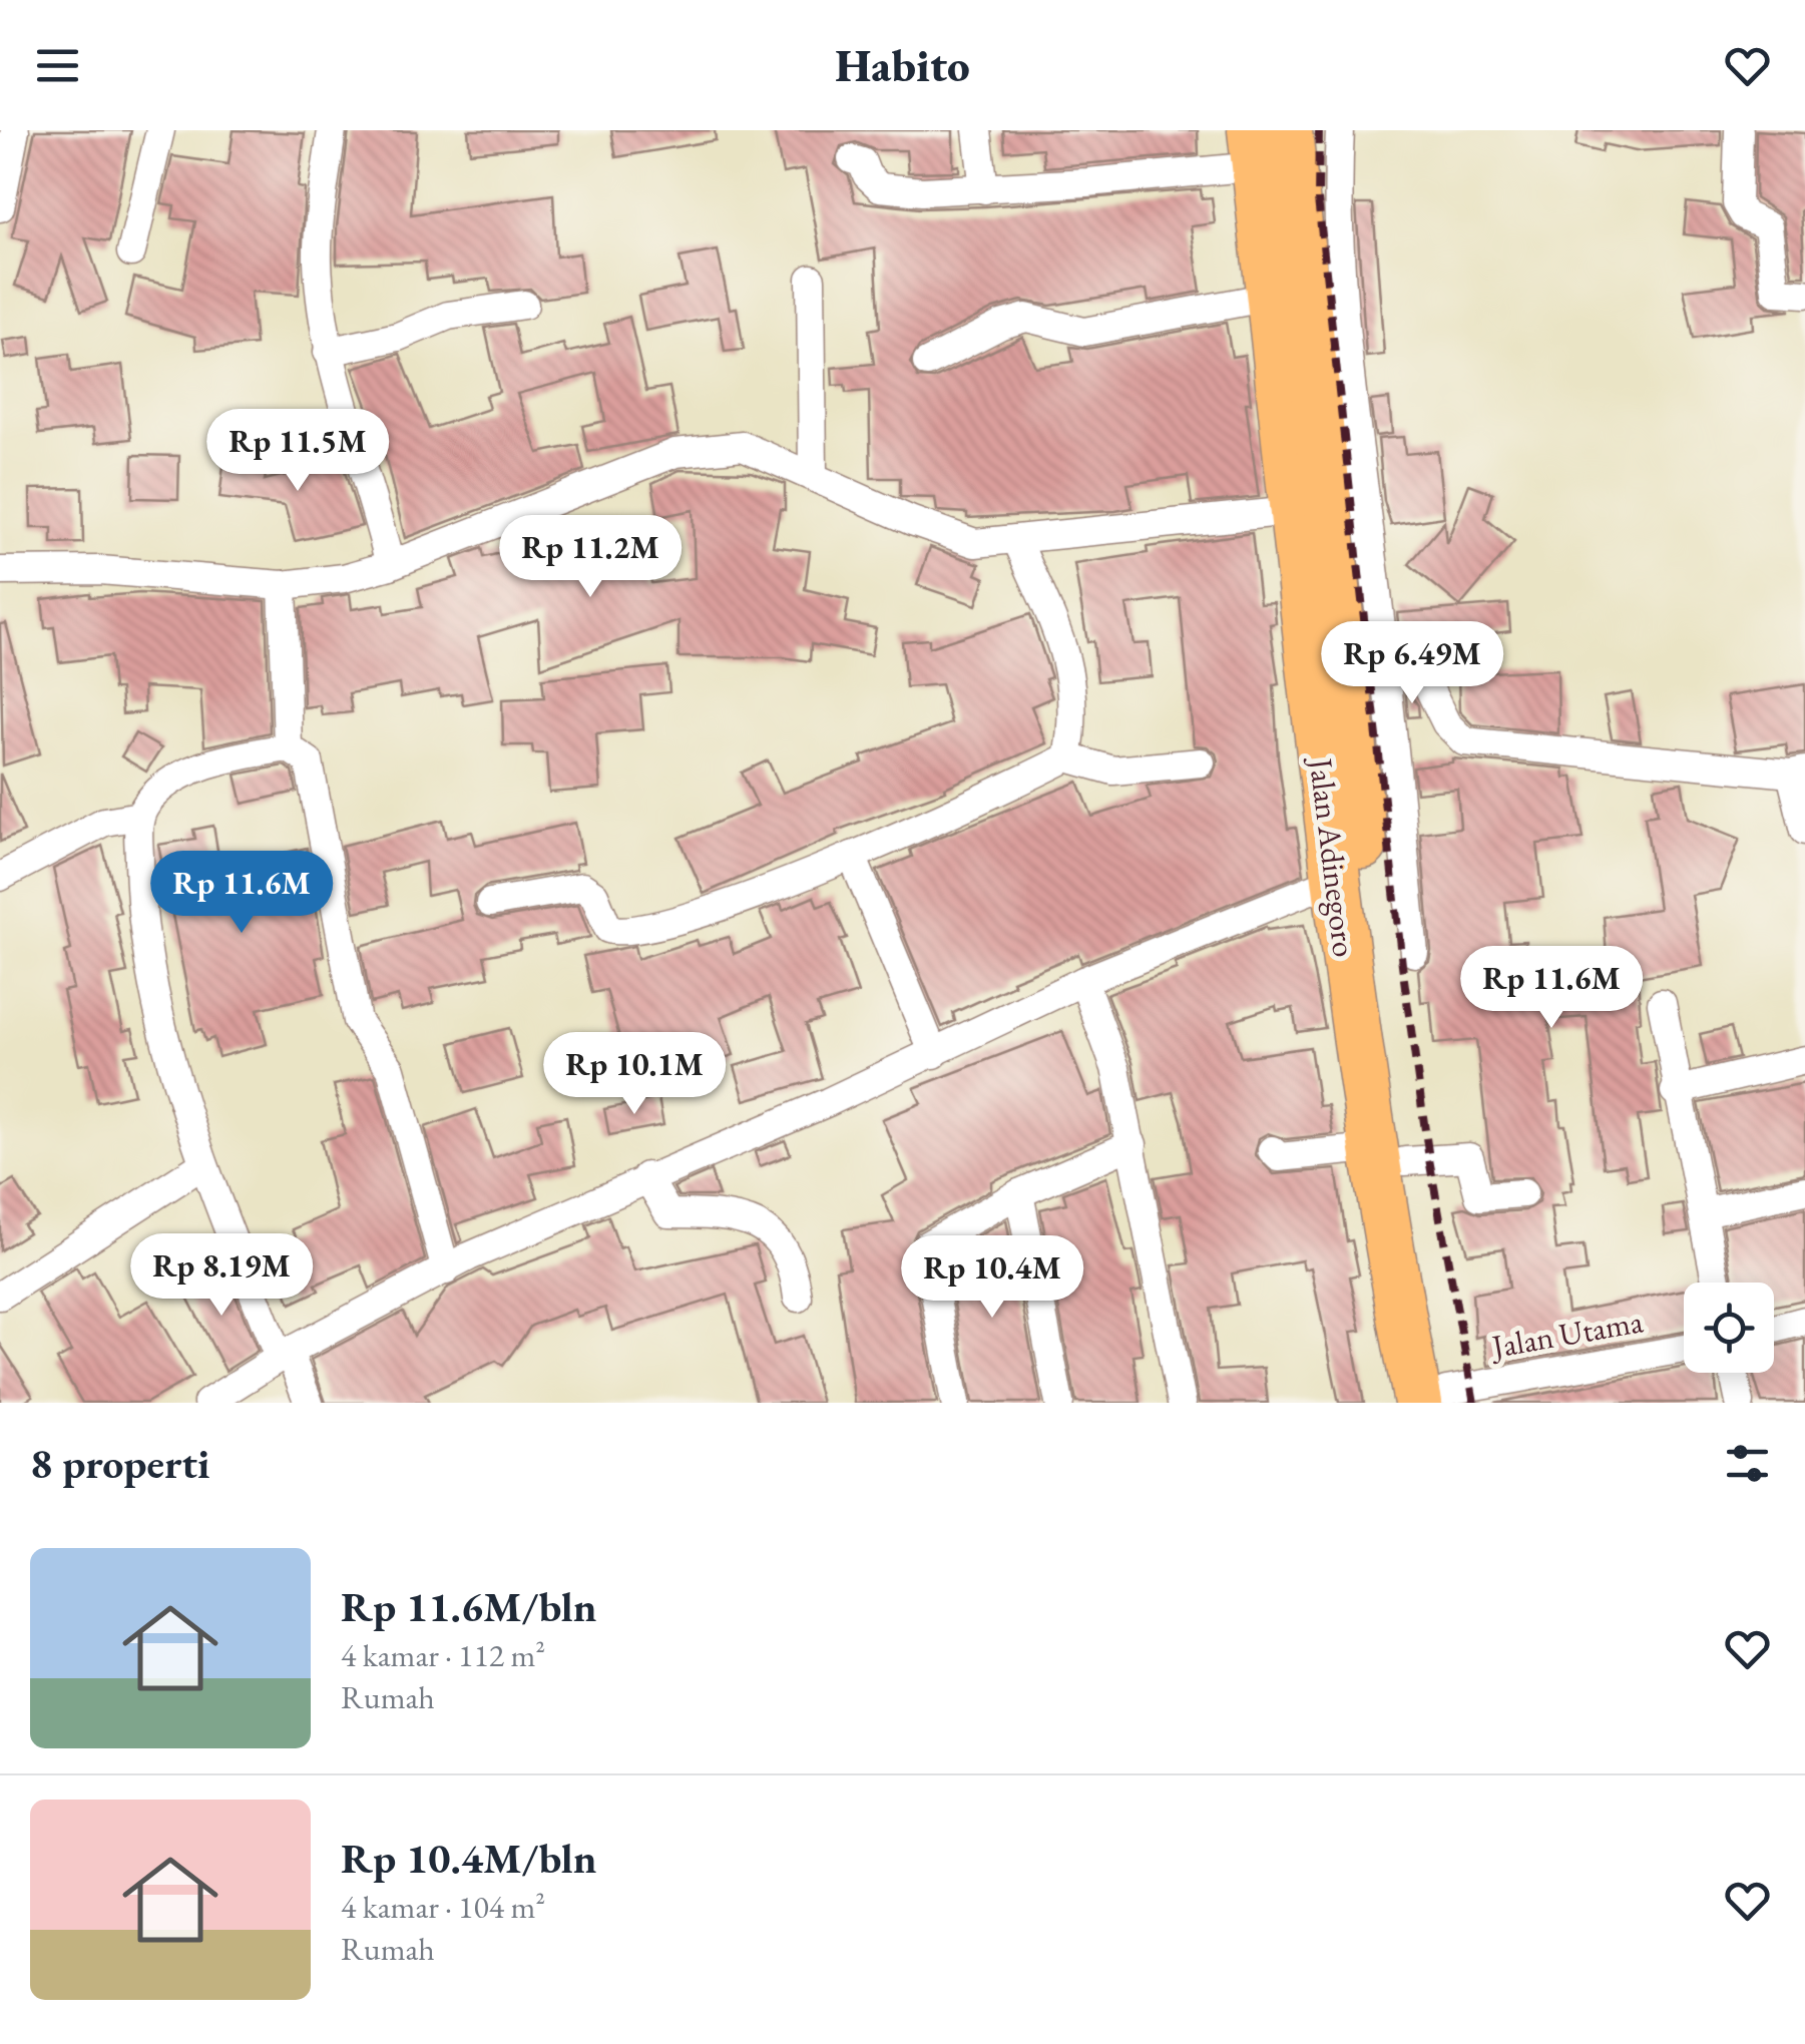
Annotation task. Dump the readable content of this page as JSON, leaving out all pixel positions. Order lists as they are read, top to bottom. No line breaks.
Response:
{"streets":{"highway":["Jalan Adinegoro"],"street":["Jalan Utama"]},"crossings":[["Jalan Adinegoro","Jalan Utama"]],"page":{"header":"Habito","price":["Rp 11.5M","Rp 11.2M","Rp 6.49M","Rp 11.6M","Rp 11.6M","Rp 10.1M","Rp 8.19M","Rp 10.4M"],"heading":"8 properti","list":[{"name":"Rp 11.6M/bln","note":"4 kamar · 112 m² · Rumah"},{"name":"Rp 10.4M/bln","note":"4 kamar · 104 m² · Rumah"}]}}
